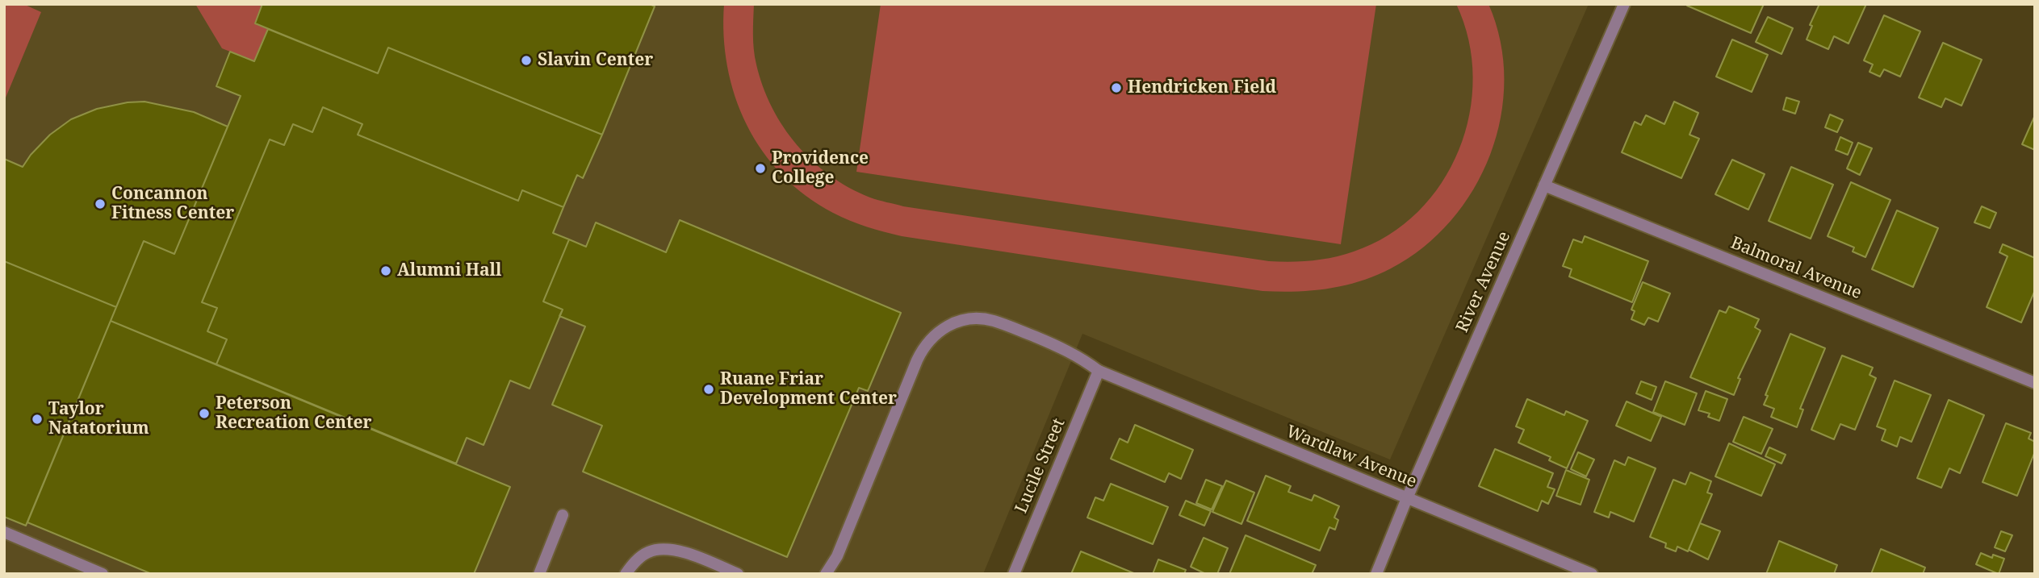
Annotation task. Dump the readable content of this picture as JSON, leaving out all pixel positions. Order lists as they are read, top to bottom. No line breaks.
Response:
{"streets":{"street":["Balmoral Avenue","River Avenue","Wardlaw Avenue","Lucile Street"]},"crossings":[["Balmoral Avenue","River Avenue"],["River Avenue","Wardlaw Avenue"],["Wardlaw Avenue","Lucile Street"]],"places":["Slavin Center","Hendricken Field","Providence College","Concannon Fitness Center","Alumni Hall","Ruane Friar Development Center","Peterson Recreation Center","Taylor Natatorium"]}
